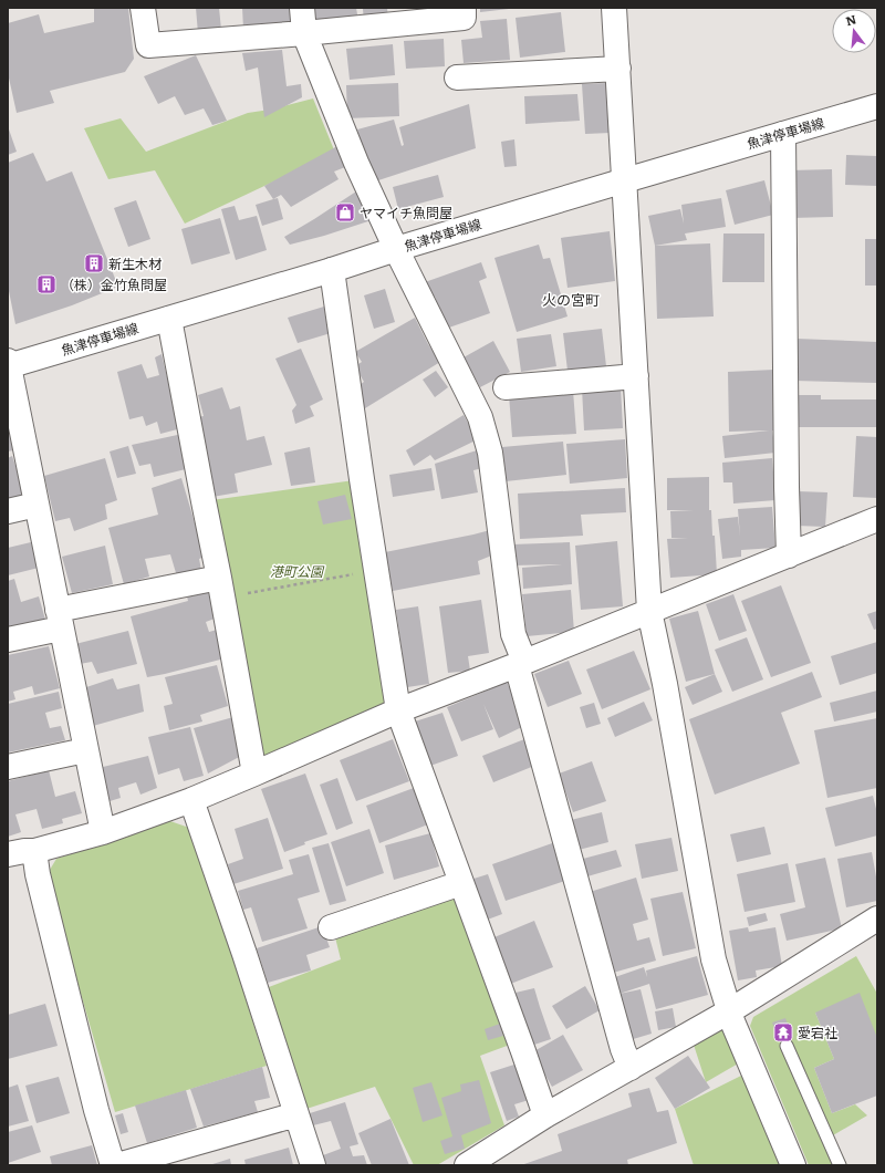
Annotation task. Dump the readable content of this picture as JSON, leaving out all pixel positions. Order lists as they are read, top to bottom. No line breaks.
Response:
{"streets":{"street":["魚津停車場線"]},"districts":["火の宮町"],"parks":["港町公園"],"places":{"shop":["ヤマイチ魚問屋"],"building":["新生木材","（株）金竹魚問屋"],"temple":["愛宕社"]},"north":"top"}
